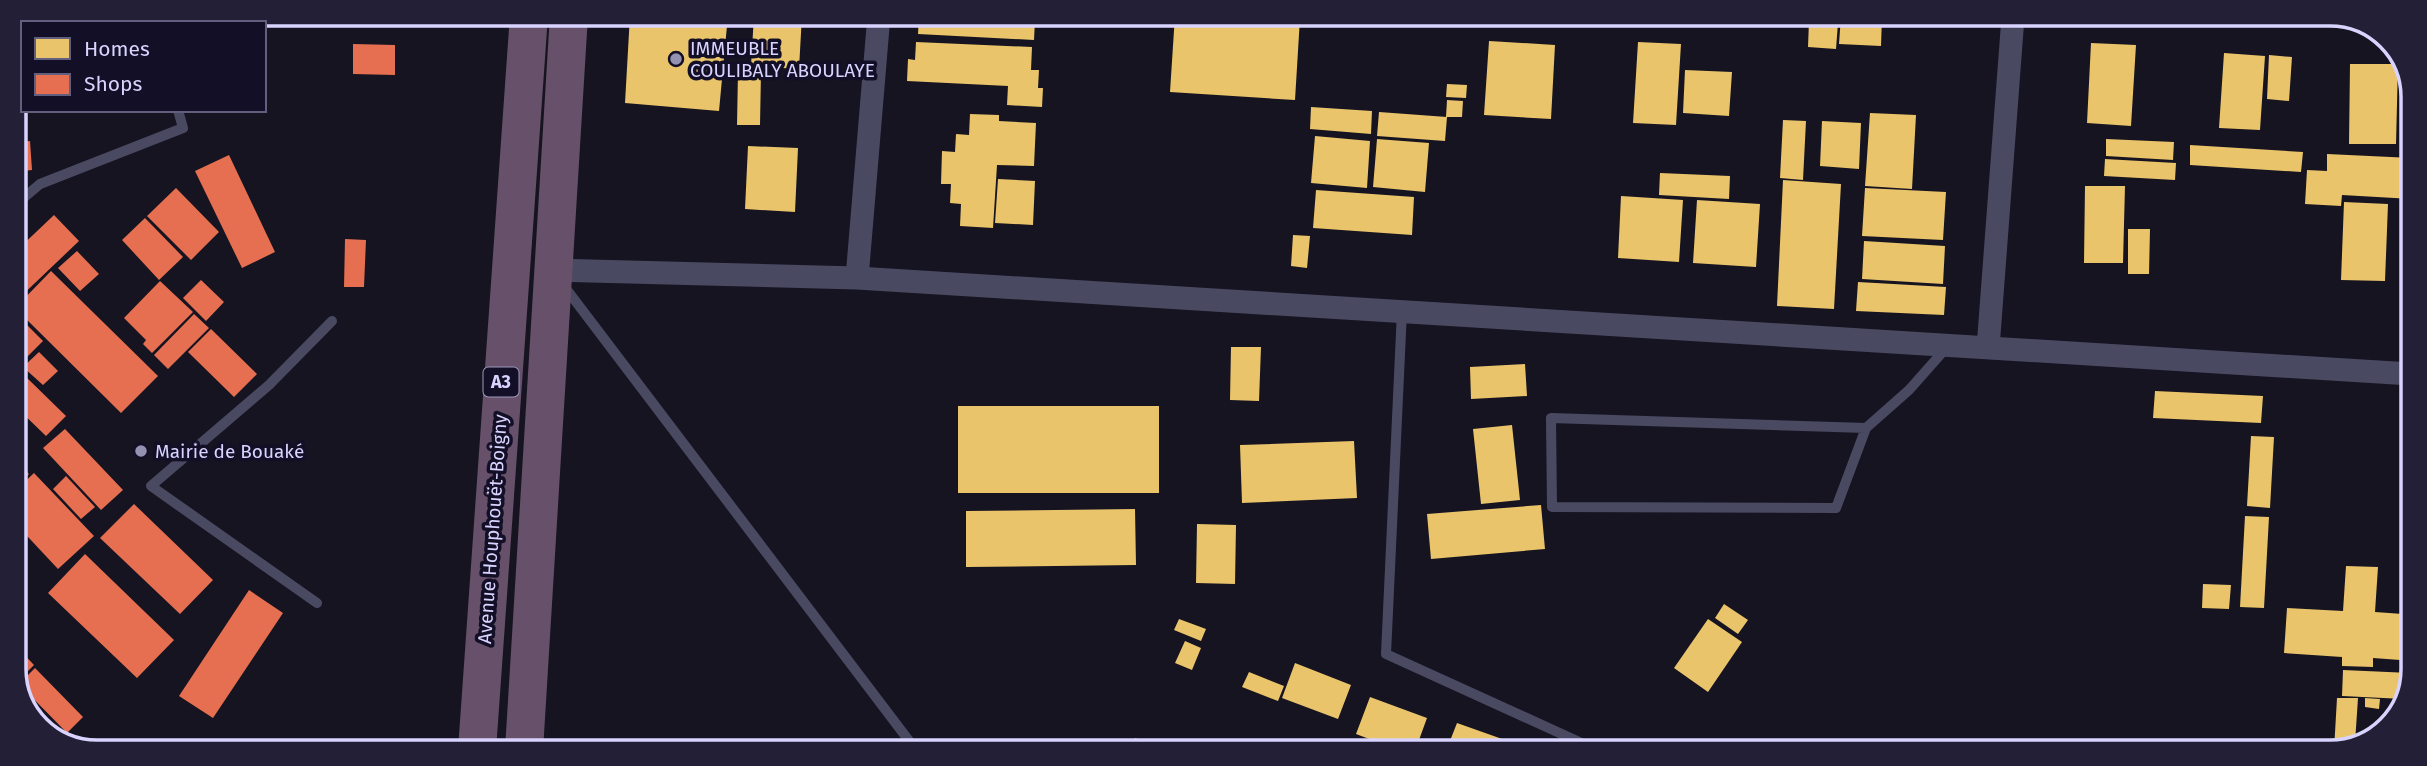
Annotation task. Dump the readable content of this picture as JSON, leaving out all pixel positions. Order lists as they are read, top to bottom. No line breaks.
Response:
{"streets":{"highway":["A3","Avenue Houphouët-Boigny"]},"places":["IMMEUBLE COULIBALY ABOULAYE","Mairie de Bouaké"],"legend":["Homes","Shops"]}
